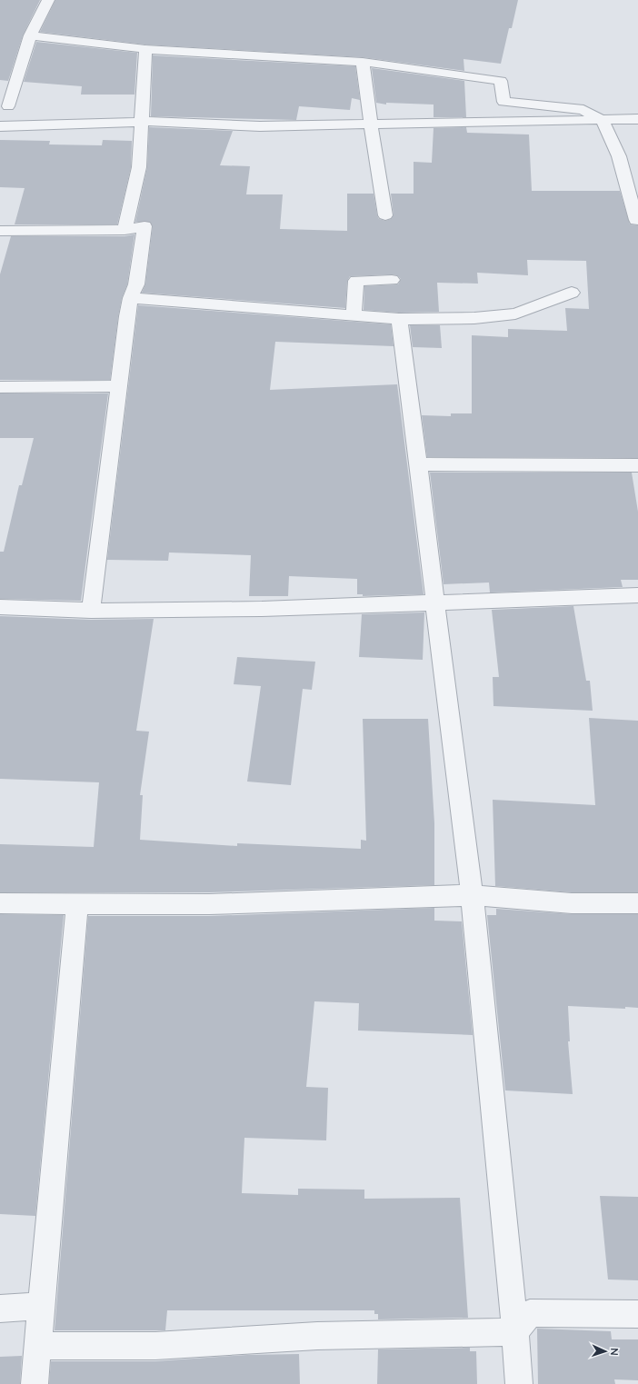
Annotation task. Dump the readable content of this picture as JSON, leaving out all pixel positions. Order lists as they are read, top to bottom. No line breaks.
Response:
{"north":"right"}
